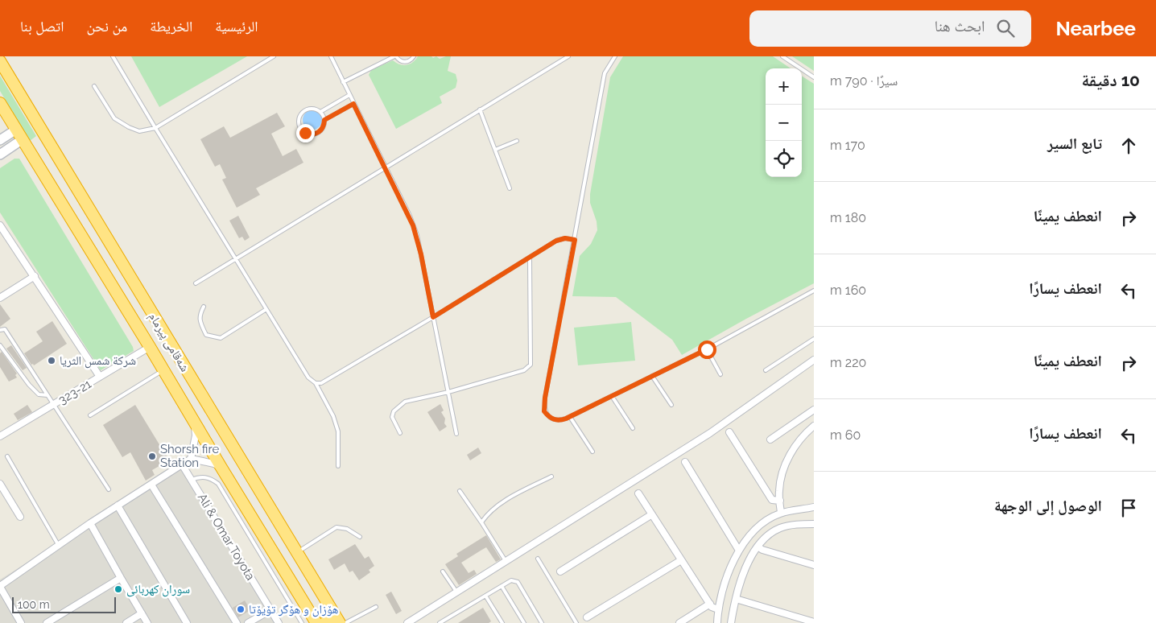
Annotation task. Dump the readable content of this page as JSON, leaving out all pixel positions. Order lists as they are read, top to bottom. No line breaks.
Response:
{"streets":{"highway":["شەقامی پیرمام"],"street":["323-21","Ali & Omar Toyota"]},"crossings":[["شەقامی پیرمام","323-21"]],"places":["شركة شمس الثريا","Shorsh fire Station","سوران کهربائی","هۆزان و هۆگر تۆیۆتا"],"scale_bar":"100 m","page":{"header":"Nearbee","search":"ابحث هنا","nav":["الرئيسية","الخريطة","من نحن","اتصل بنا"],"heading":["10 دقيقة","سيرًا · 790 m"],"map_buttons":["+","−"],"list":[["تابع السير","170 m"],["انعطف يمينًا","180 m"],["انعطف يسارًا","160 m"],["انعطف يمينًا","220 m"],["انعطف يسارًا","60 m"],"الوصول إلى الوجهة"],"scale":"100 m"}}
